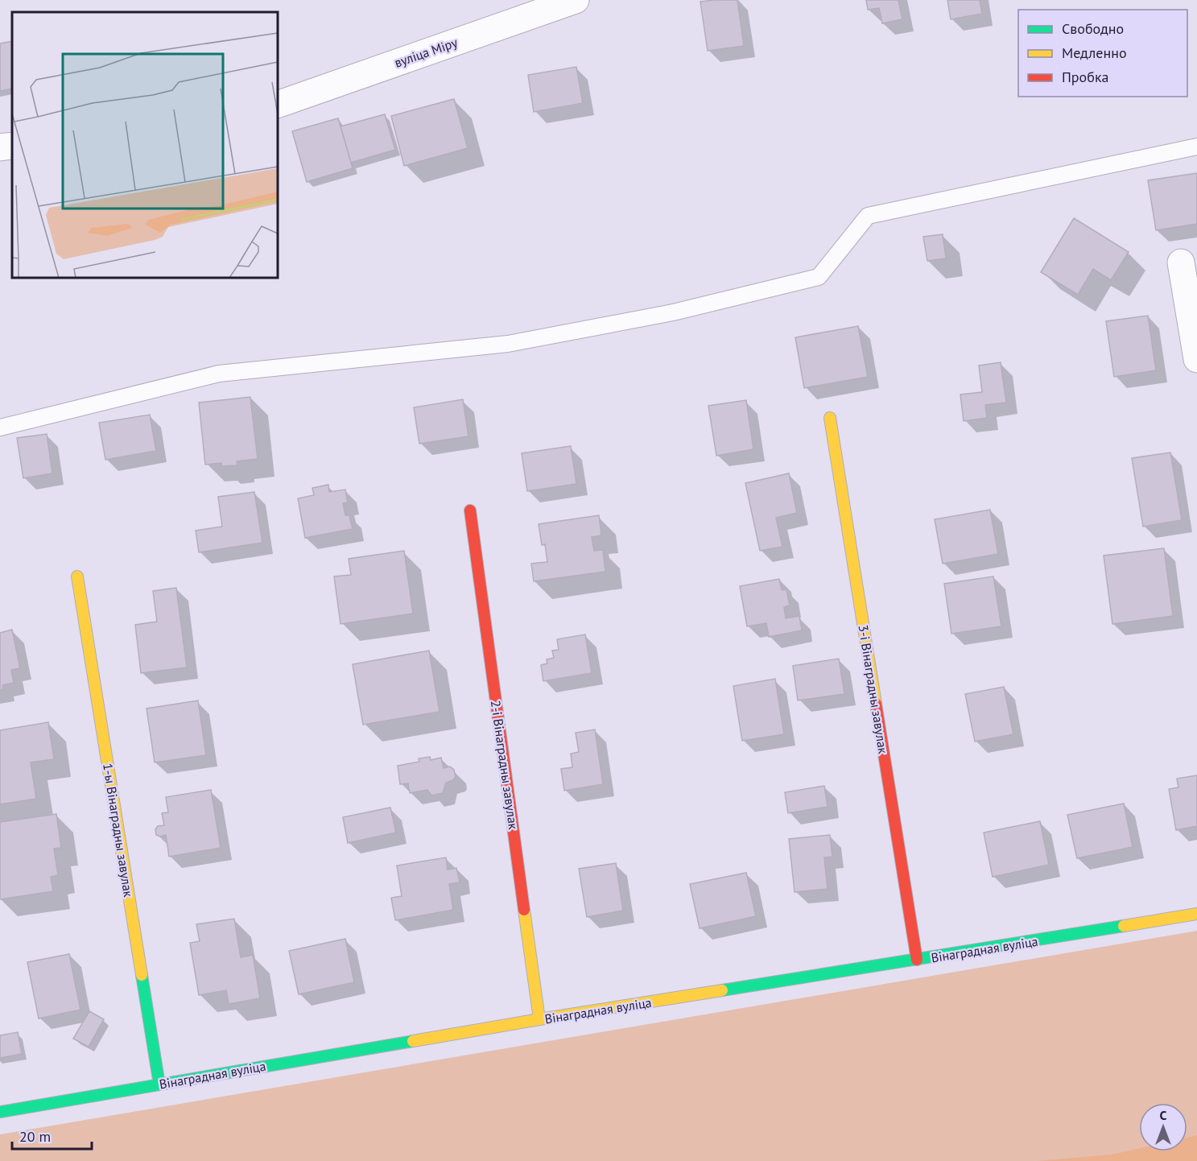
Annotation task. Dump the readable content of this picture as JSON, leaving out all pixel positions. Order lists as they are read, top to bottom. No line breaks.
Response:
{"streets":{"street":["вуліца Міру","3-і Вінаградны завулак","2-і Вінаградны завулак","1-ы Вінаградны завулак","Вінаградная вуліца"]},"crossings":[["3-і Вінаградны завулак","Вінаградная вуліца"],["2-і Вінаградны завулак","Вінаградная вуліца"],["1-ы Вінаградны завулак","Вінаградная вуліца"]],"legend":["Свободно","Медленно","Пробка"],"scale_bar":"20 m","north":"top"}
